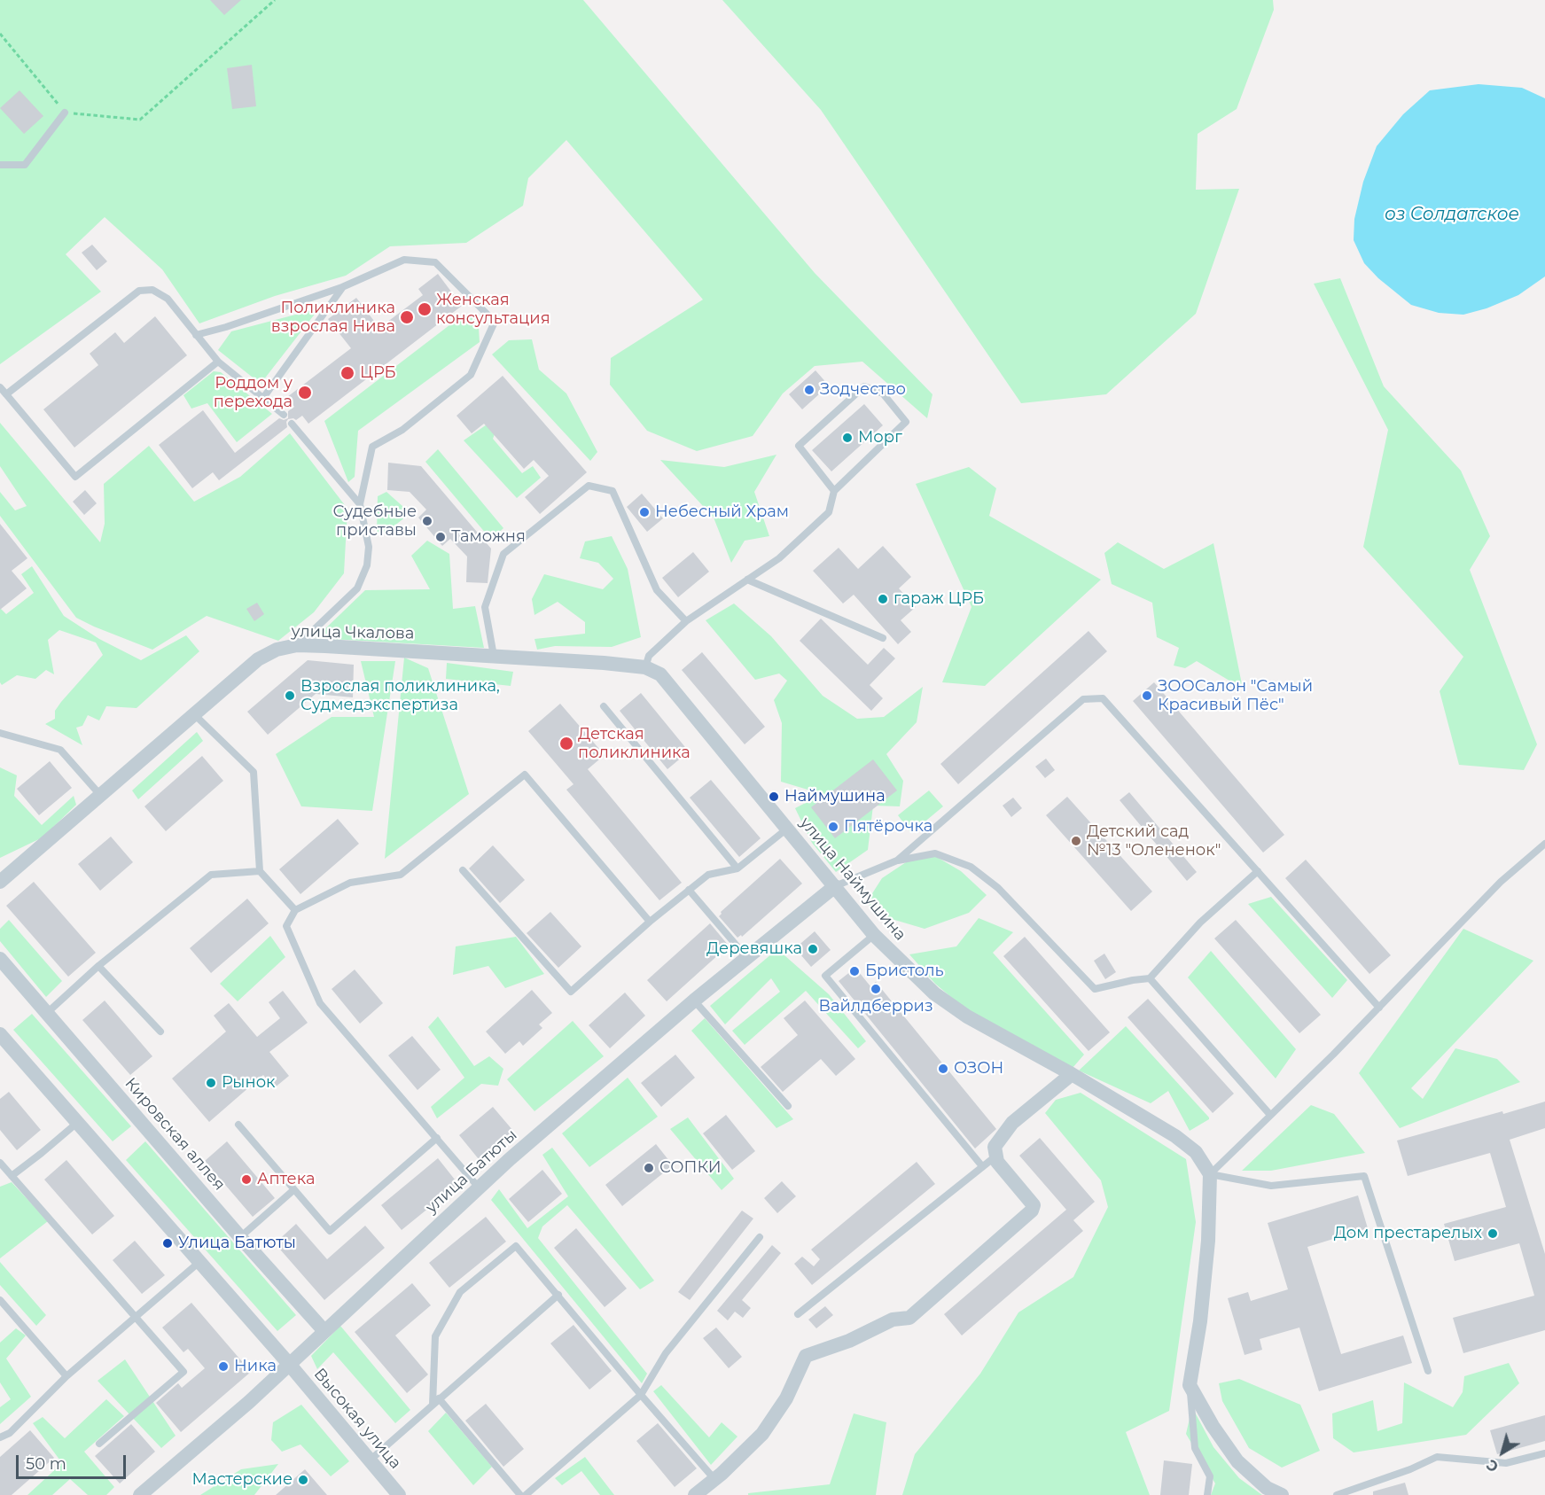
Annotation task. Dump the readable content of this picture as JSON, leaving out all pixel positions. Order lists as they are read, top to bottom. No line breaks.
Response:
{"streets":{"street":["улица Чкалова","улица Наймушина","Кировская аллея","улица Батюты","Высокая улица"]},"crossings":[["улица Чкалова","улица Наймушина"],["улица Наймушина","улица Батюты"],["Кировская аллея","улица Батюты"],["улица Батюты","Высокая улица"]],"water":["оз Солдатское"],"places":["Женская консультация","Поликлиника взрослая Нива","ЦРБ","Зодчество","Роддом у перехода","Морг","Небесный Храм","Судебные приставы","Таможня","гараж ЦРБ","Взрослая поликлиника, Судмедэкспертиза","ЗООСалон \"Самый Красивый Пёс\"","Детская поликлиника","Наймушина","Пятёрочка","Детский сад №13 \"Олененок\"","Деревяшка","Бристоль","Вайлдберриз","ОЗОН","Рынок","СОПКИ","Аптека","Дом престарелых","Улица Батюты","Ника","Мастерские"],"scale_bar":"50 m","north":"bottom left"}
